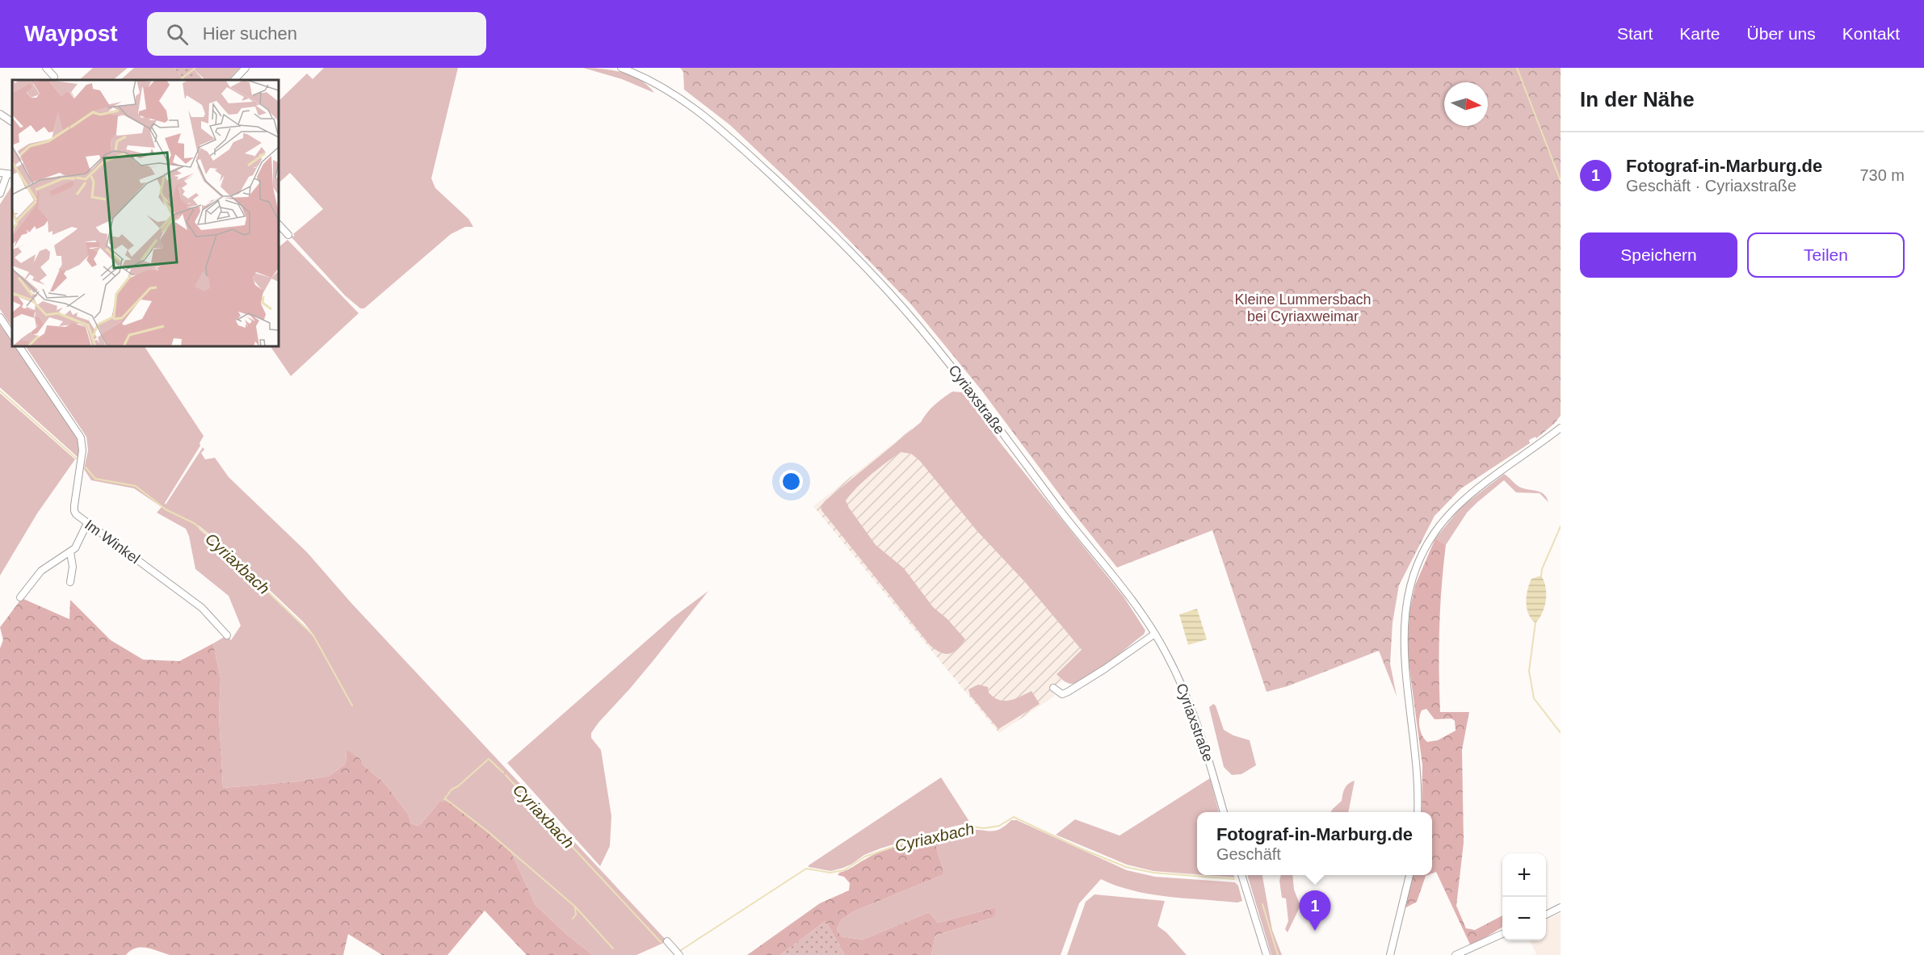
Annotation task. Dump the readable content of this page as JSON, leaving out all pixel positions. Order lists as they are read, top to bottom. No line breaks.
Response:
{"streets":{"street":["Cyriaxstraße","Im Winkel"]},"water":["Cyriaxbach"],"parks":["Kleine Lummersbach bei Cyriaxweimar"],"north":"right","page":{"header":"Waypost","search":"Hier suchen","nav":["Start","Karte","Über uns","Kontakt"],"heading":"In der Nähe","list":[{"mark":"1","name":"Fotograf-in-Marburg.de","note":"Geschäft · Cyriaxstraße","value":"730 m"}],"buttons":["Speichern","Teilen"],"popup":["Fotograf-in-Marburg.de","Geschäft"],"map_buttons":["+","−"],"pins":"1"}}
